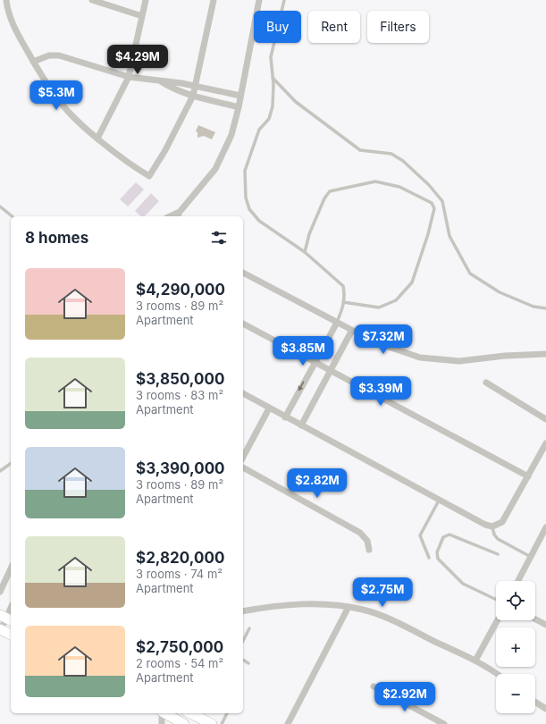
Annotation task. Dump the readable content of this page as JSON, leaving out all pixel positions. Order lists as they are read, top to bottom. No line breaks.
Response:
{"page":{"chip":["Buy","Rent","Filters"],"price":["$4.29M","$5.3M","$7.32M","$3.85M","$3.39M","$2.82M","$2.75M","$2.92M"],"heading":"8 homes","list":[{"name":"$4,290,000","note":"3 rooms · 89 m² · Apartment"},{"name":"$3,850,000","note":"3 rooms · 83 m² · Apartment"},{"name":"$3,390,000","note":"3 rooms · 89 m² · Apartment"},{"name":"$2,820,000","note":"3 rooms · 74 m² · Apartment"},{"name":"$2,750,000","note":"2 rooms · 54 m² · Apartment"}],"map_buttons":["+","−"]}}
